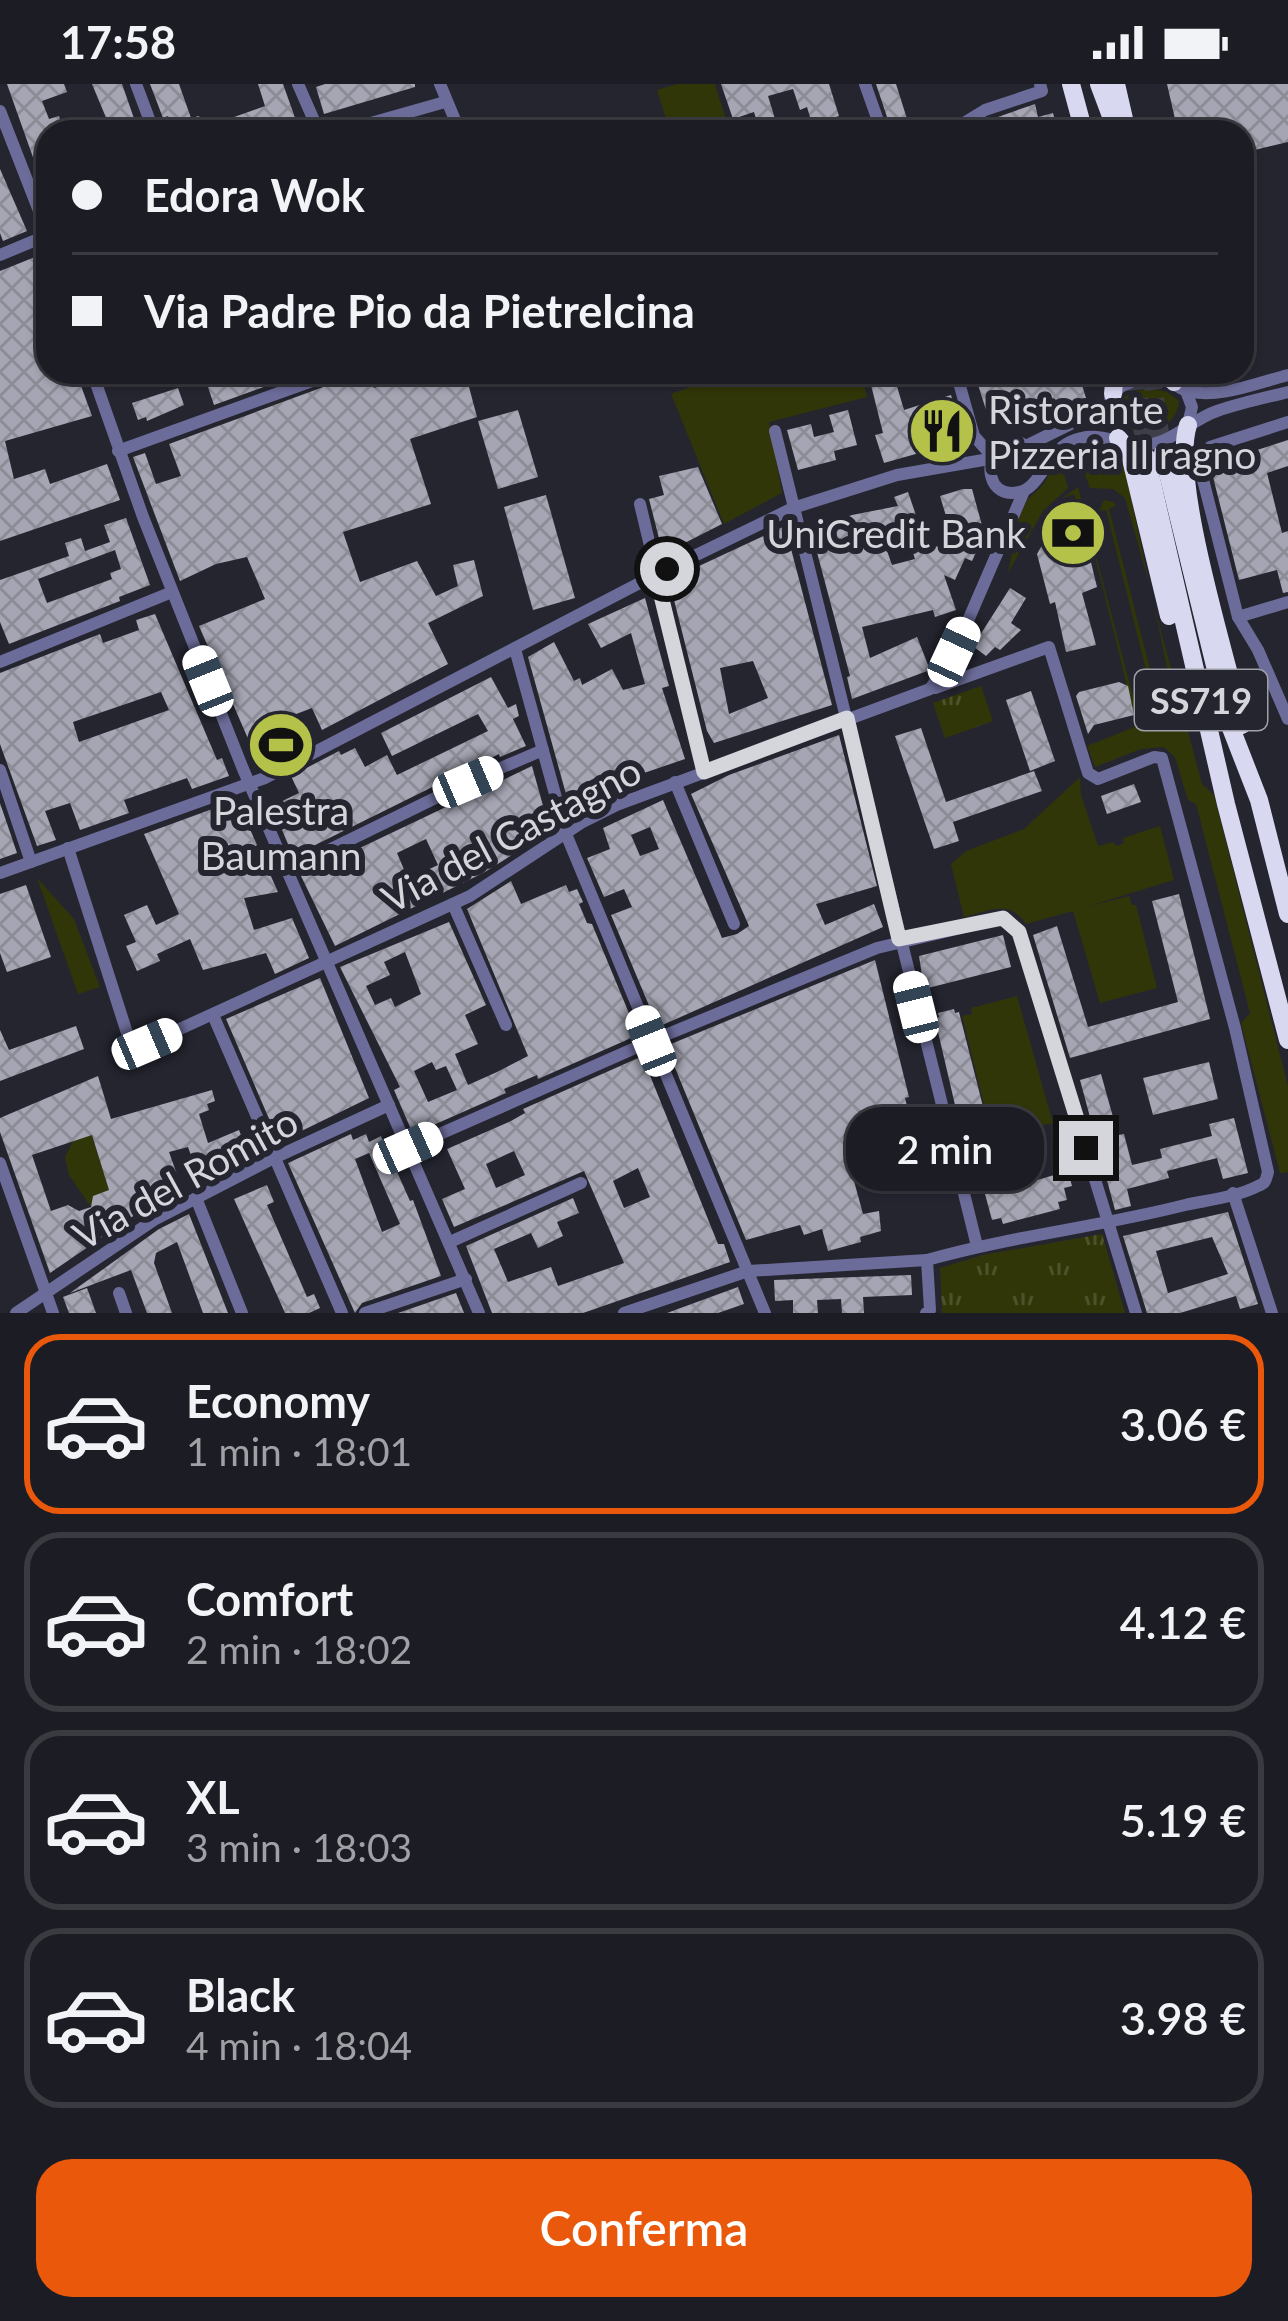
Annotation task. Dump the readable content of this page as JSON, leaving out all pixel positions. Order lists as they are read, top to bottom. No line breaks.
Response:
{"streets":{"highway":["SS719"],"street":["Via del Castagno","Via del Romito"]},"places":{"restaurant":["Ristorante Pizzeria Il ragno"],"bank":["UniCredit Bank"],"sports":["Palestra Baumann"]},"page":{"status":"17:58","banner":["Edora Wok","Via Padre Pio da Pietrelcina"],"bubble":"2 min","list":[{"name":"Economy","note":"1 min · 18:01","value":"3.06 €"},{"name":"Comfort","note":"2 min · 18:02","value":"4.12 €"},{"name":"XL","note":"3 min · 18:03","value":"5.19 €"},{"name":"Black","note":"4 min · 18:04","value":"3.98 €"}],"buttons":"Conferma"}}
